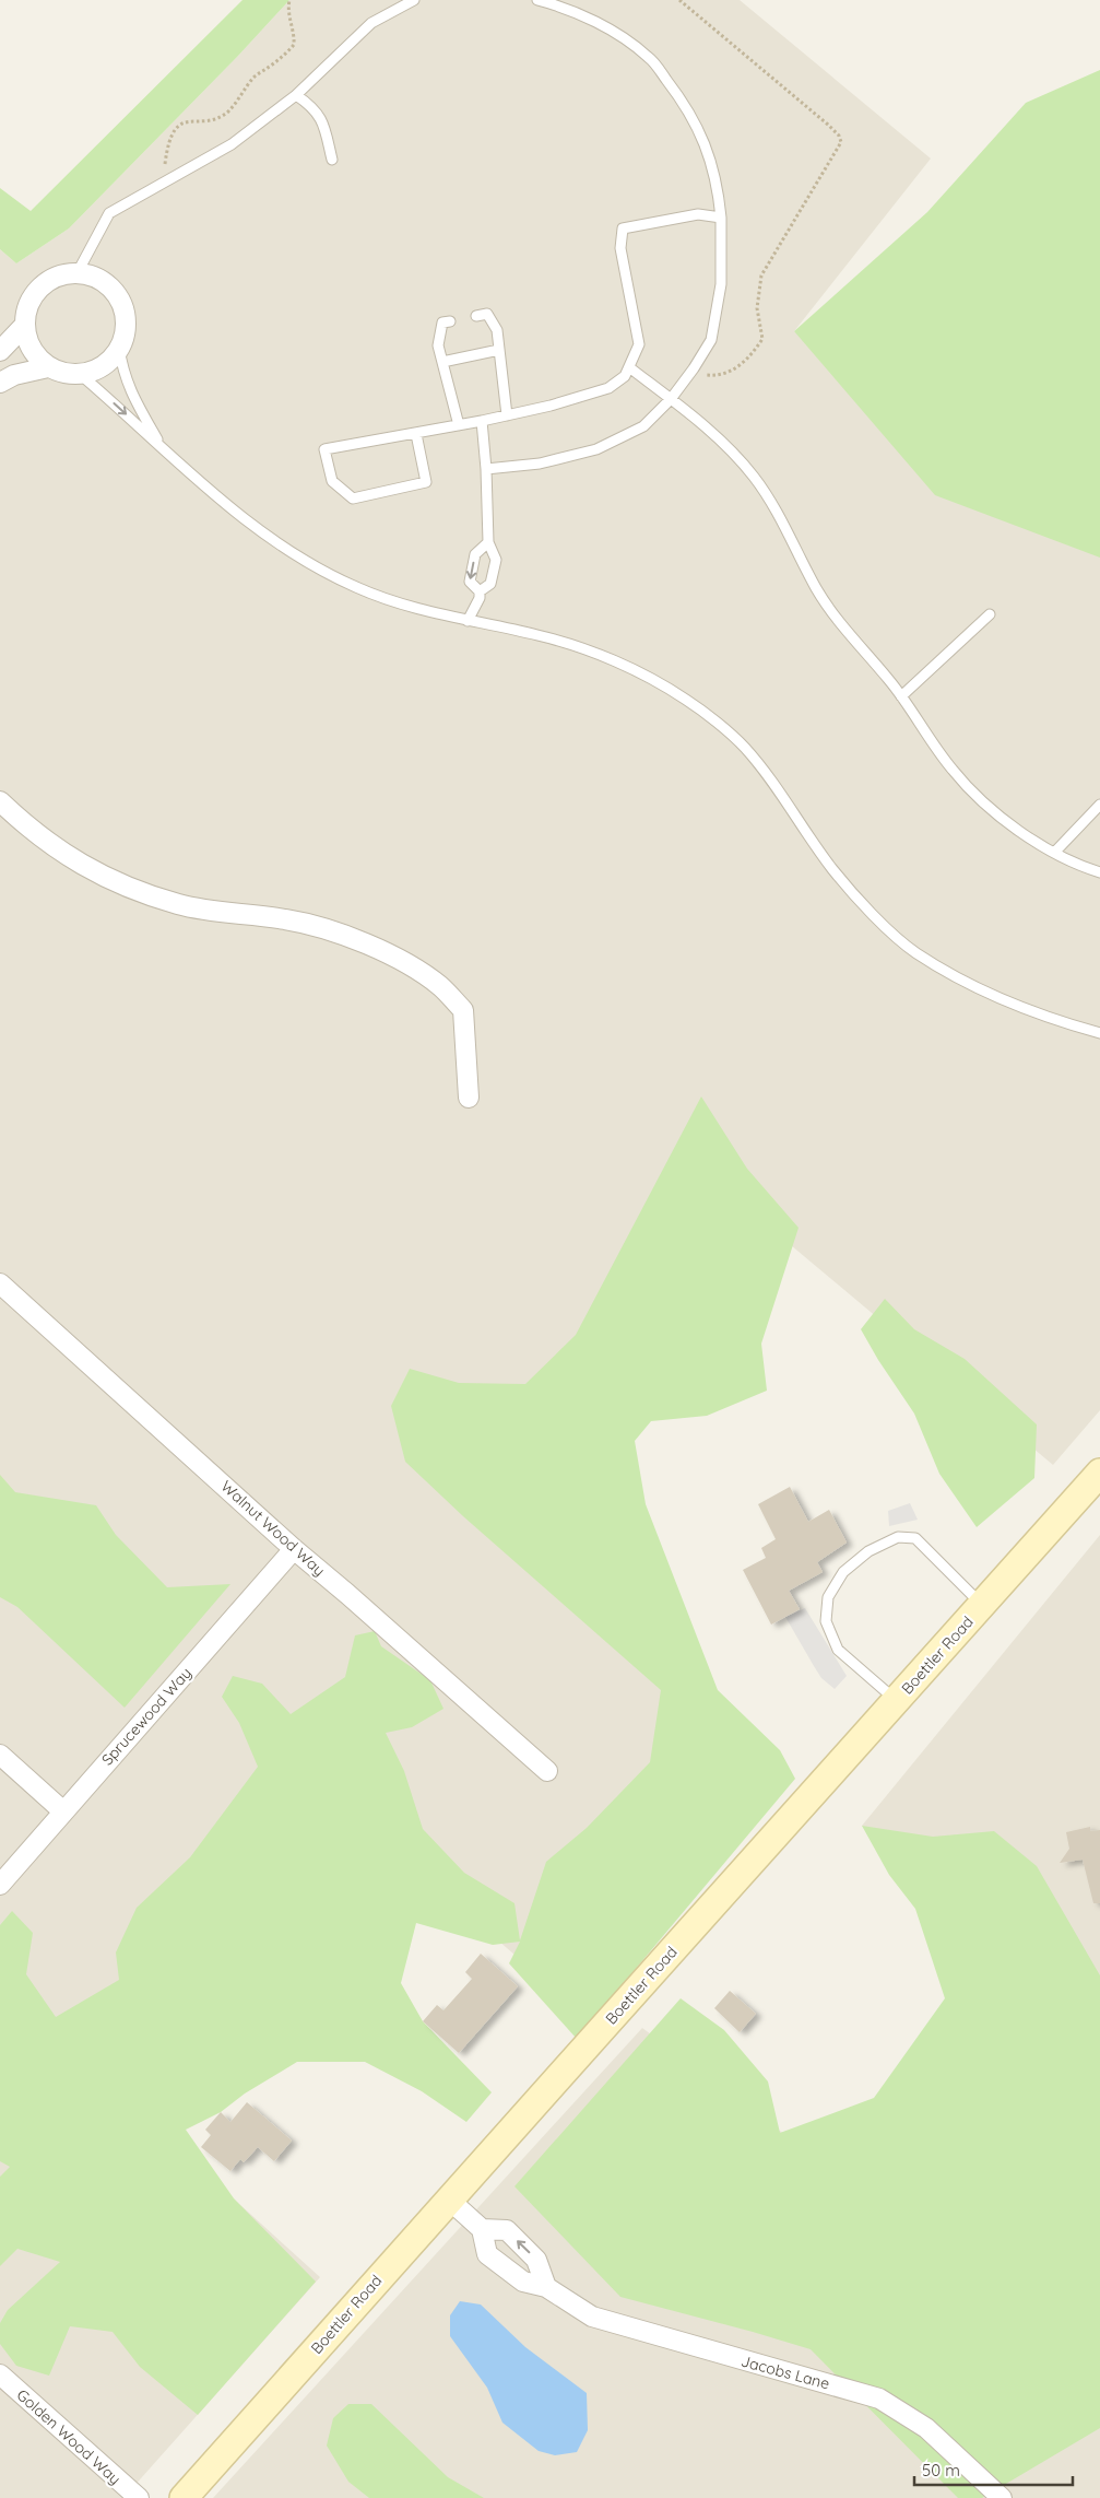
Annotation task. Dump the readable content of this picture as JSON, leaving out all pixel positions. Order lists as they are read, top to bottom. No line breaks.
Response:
{"streets":{"street":["Walnut Wood Way","Boettler Road","Sprucewood Way","Jacobs Lane","Golden Wood Way"]},"crossings":[["Walnut Wood Way","Sprucewood Way"]],"scale_bar":"50 m"}
